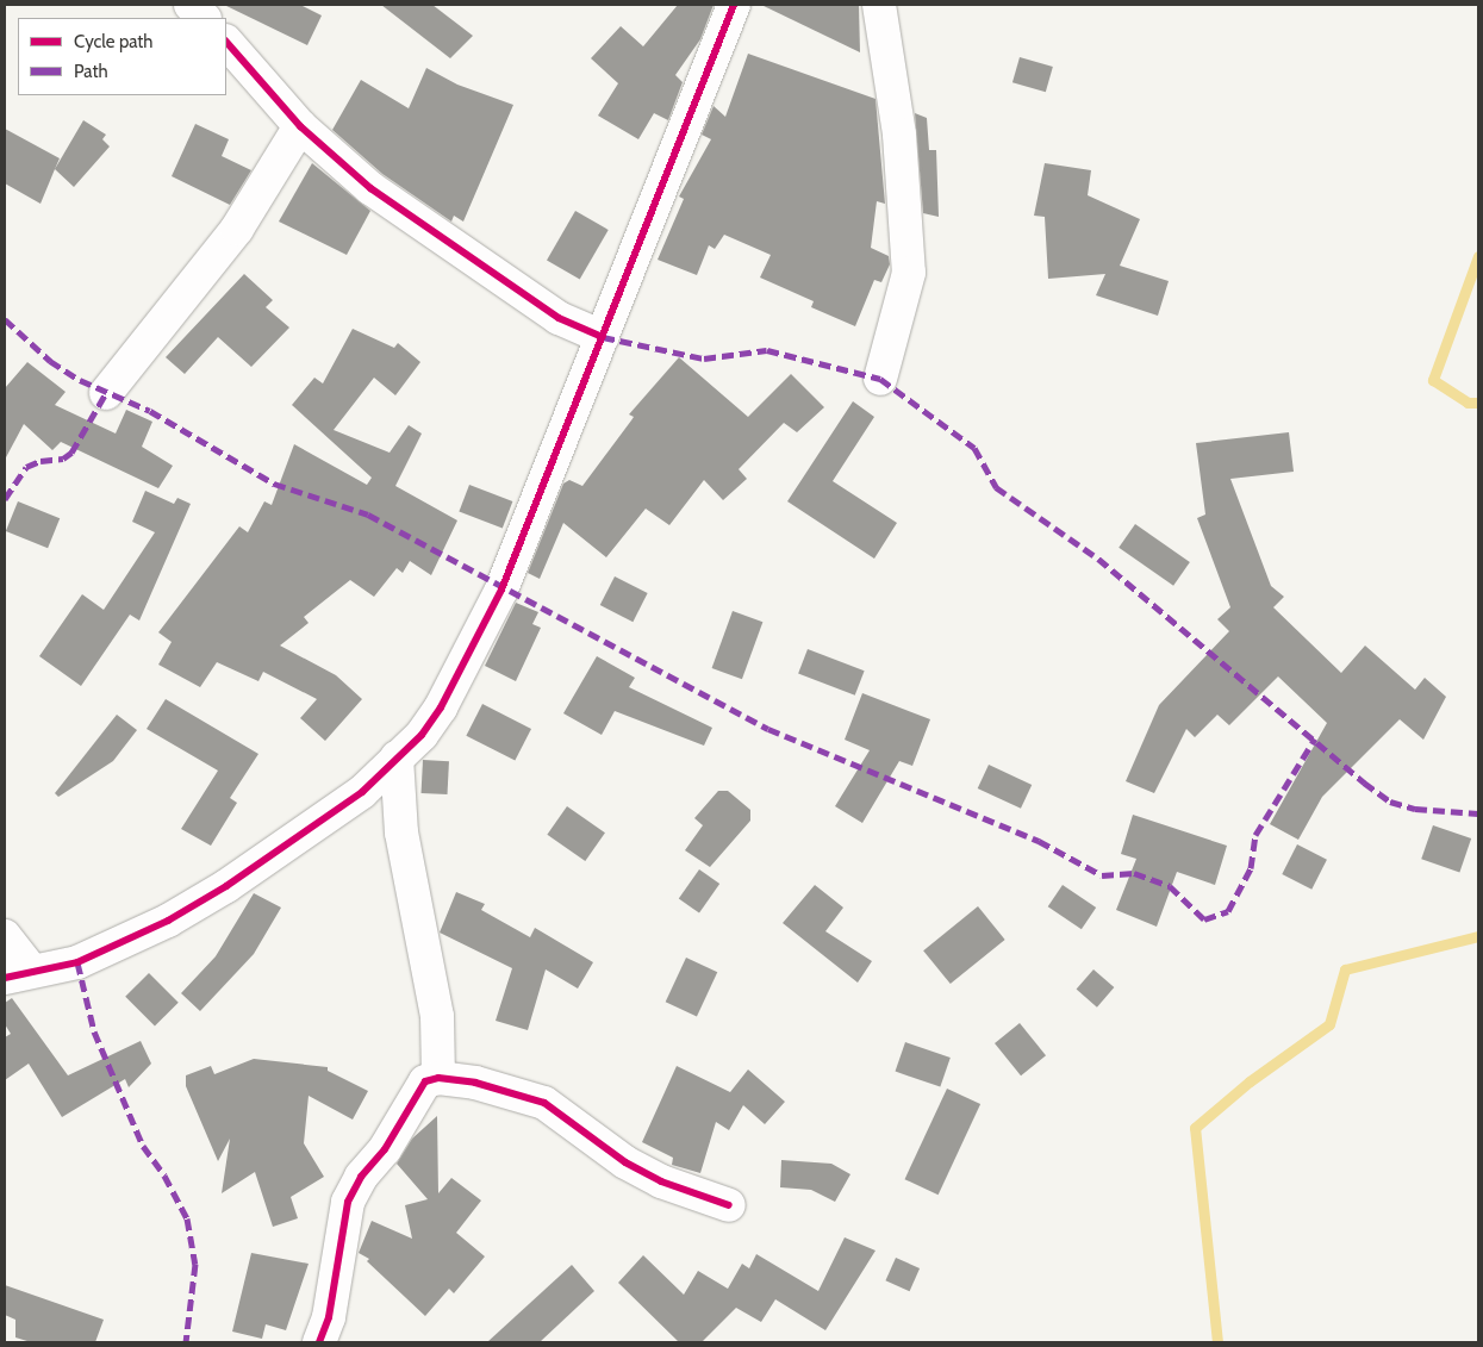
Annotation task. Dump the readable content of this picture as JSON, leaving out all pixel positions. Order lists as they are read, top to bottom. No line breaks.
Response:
{"legend":["Cycle path","Path"]}
